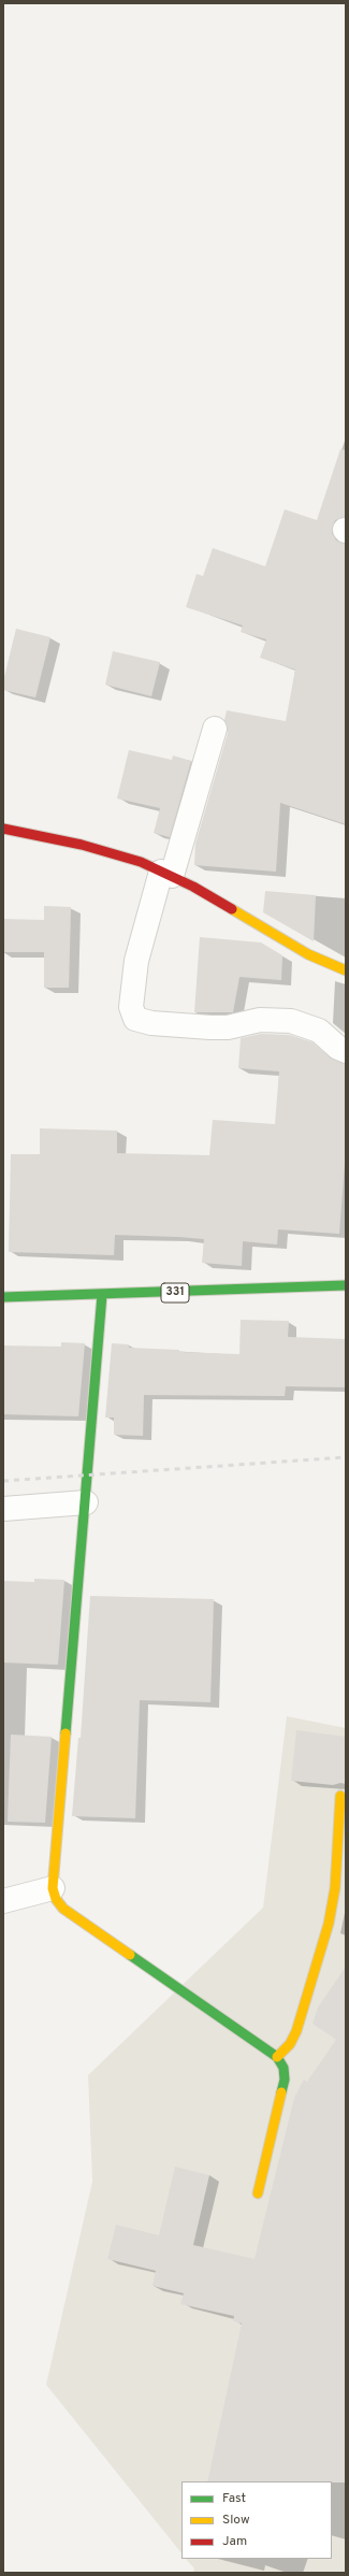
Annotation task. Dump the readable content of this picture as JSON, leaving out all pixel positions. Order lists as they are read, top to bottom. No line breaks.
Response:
{"streets":{"street":["331"]},"legend":["Fast","Slow","Jam"]}
